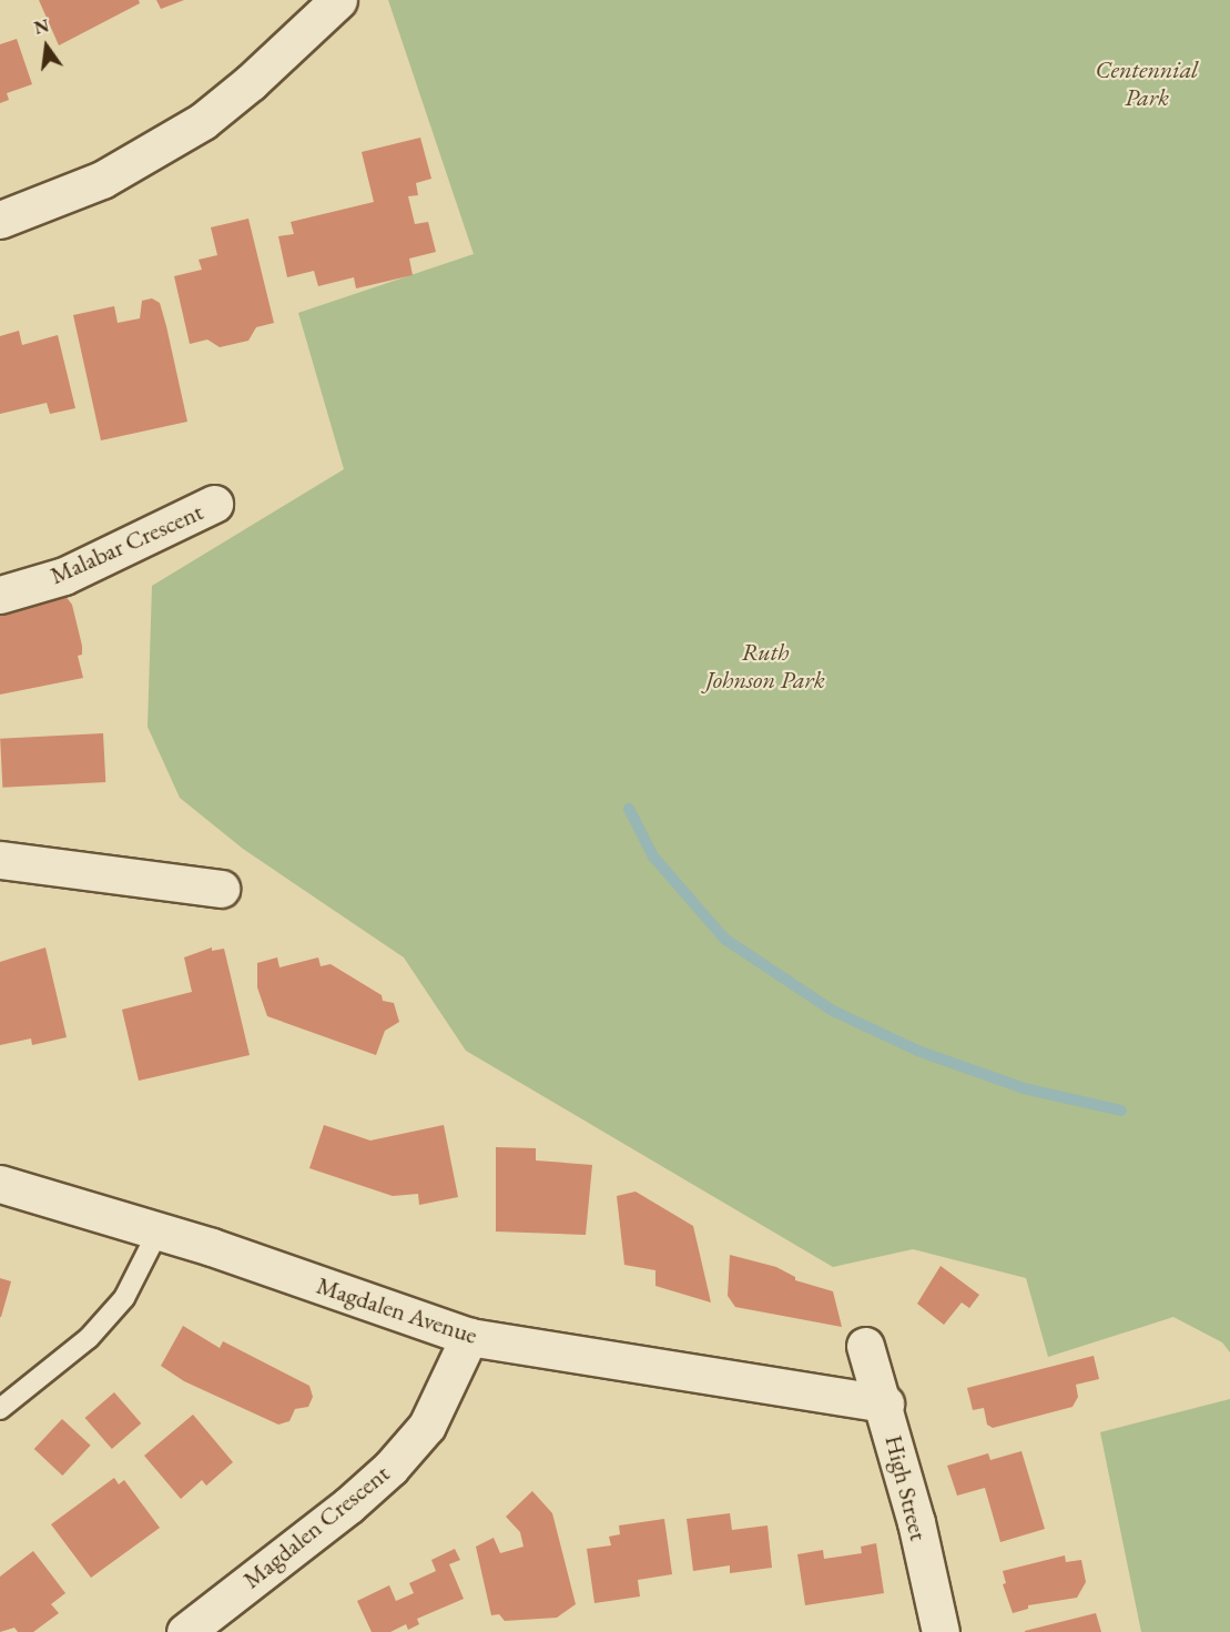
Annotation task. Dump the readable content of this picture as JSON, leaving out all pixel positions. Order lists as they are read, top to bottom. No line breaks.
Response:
{"streets":{"street":["Malabar Crescent","Magdalen Avenue","High Street","Magdalen Crescent"]},"crossings":[["Magdalen Avenue","High Street"],["Magdalen Avenue","Magdalen Crescent"]],"parks":["Centennial Park","Ruth Johnson Park"],"north":"top"}
